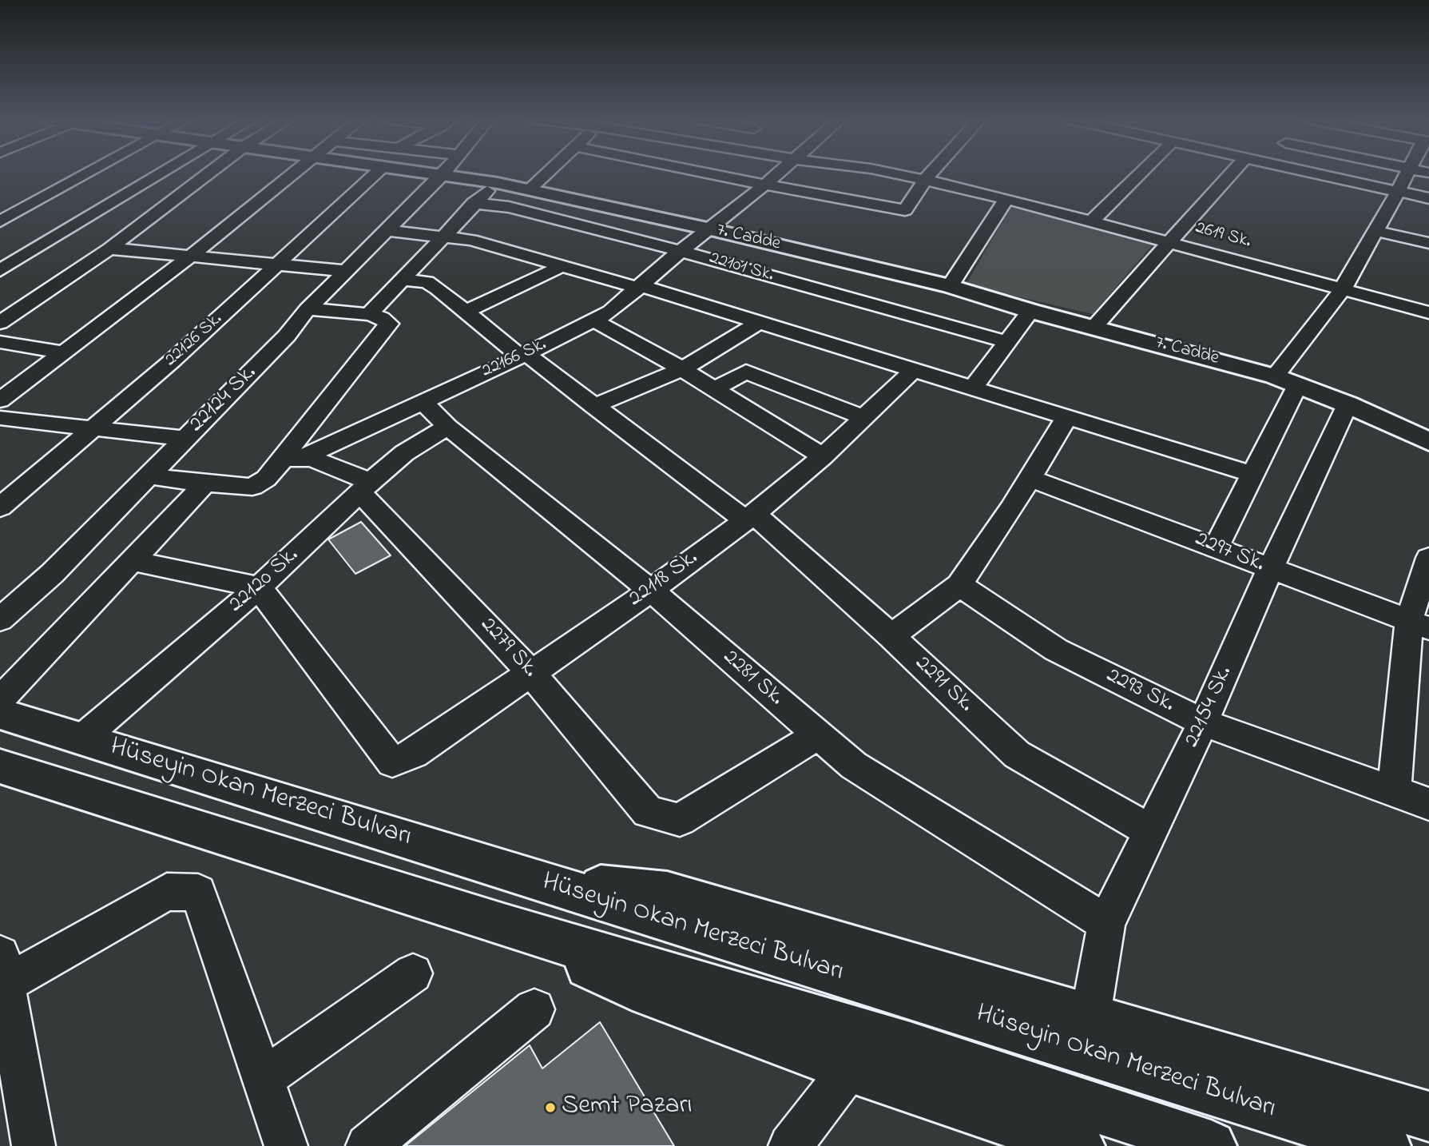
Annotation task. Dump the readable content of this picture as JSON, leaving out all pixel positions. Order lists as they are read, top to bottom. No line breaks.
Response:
{"streets":{"main road":["7. Cadde","Hüseyin Okan Merzeci Bulvarı"],"street":["2619 Sk.","22101 Sk.","22126 Sk.","22166 Sk.","22124 Sk.","2297 Sk.","22118 Sk.","22120 Sk.","2279 Sk.","2281 Sk.","2291 Sk.","2293 Sk.","22154 Sk."]},"crossings":[["7. Cadde","22166 Sk."],["7. Cadde","22124 Sk."],["7. Cadde","22154 Sk."],["22101 Sk.","22166 Sk."],["22166 Sk.","2281 Sk."],["22166 Sk.","2291 Sk."],["2297 Sk.","22154 Sk."],["22118 Sk.","22120 Sk."],["22118 Sk.","2279 Sk."],["22118 Sk.","2281 Sk."],["22118 Sk.","2291 Sk."],["22120 Sk.","2279 Sk."],["22120 Sk.","2281 Sk."],["22120 Sk.","Hüseyin Okan Merzeci Bulvarı"],["2279 Sk.","2281 Sk."],["2281 Sk.","22154 Sk."],["2291 Sk.","22154 Sk."],["2293 Sk.","22154 Sk."]],"places":["Semt Pazarı"]}
